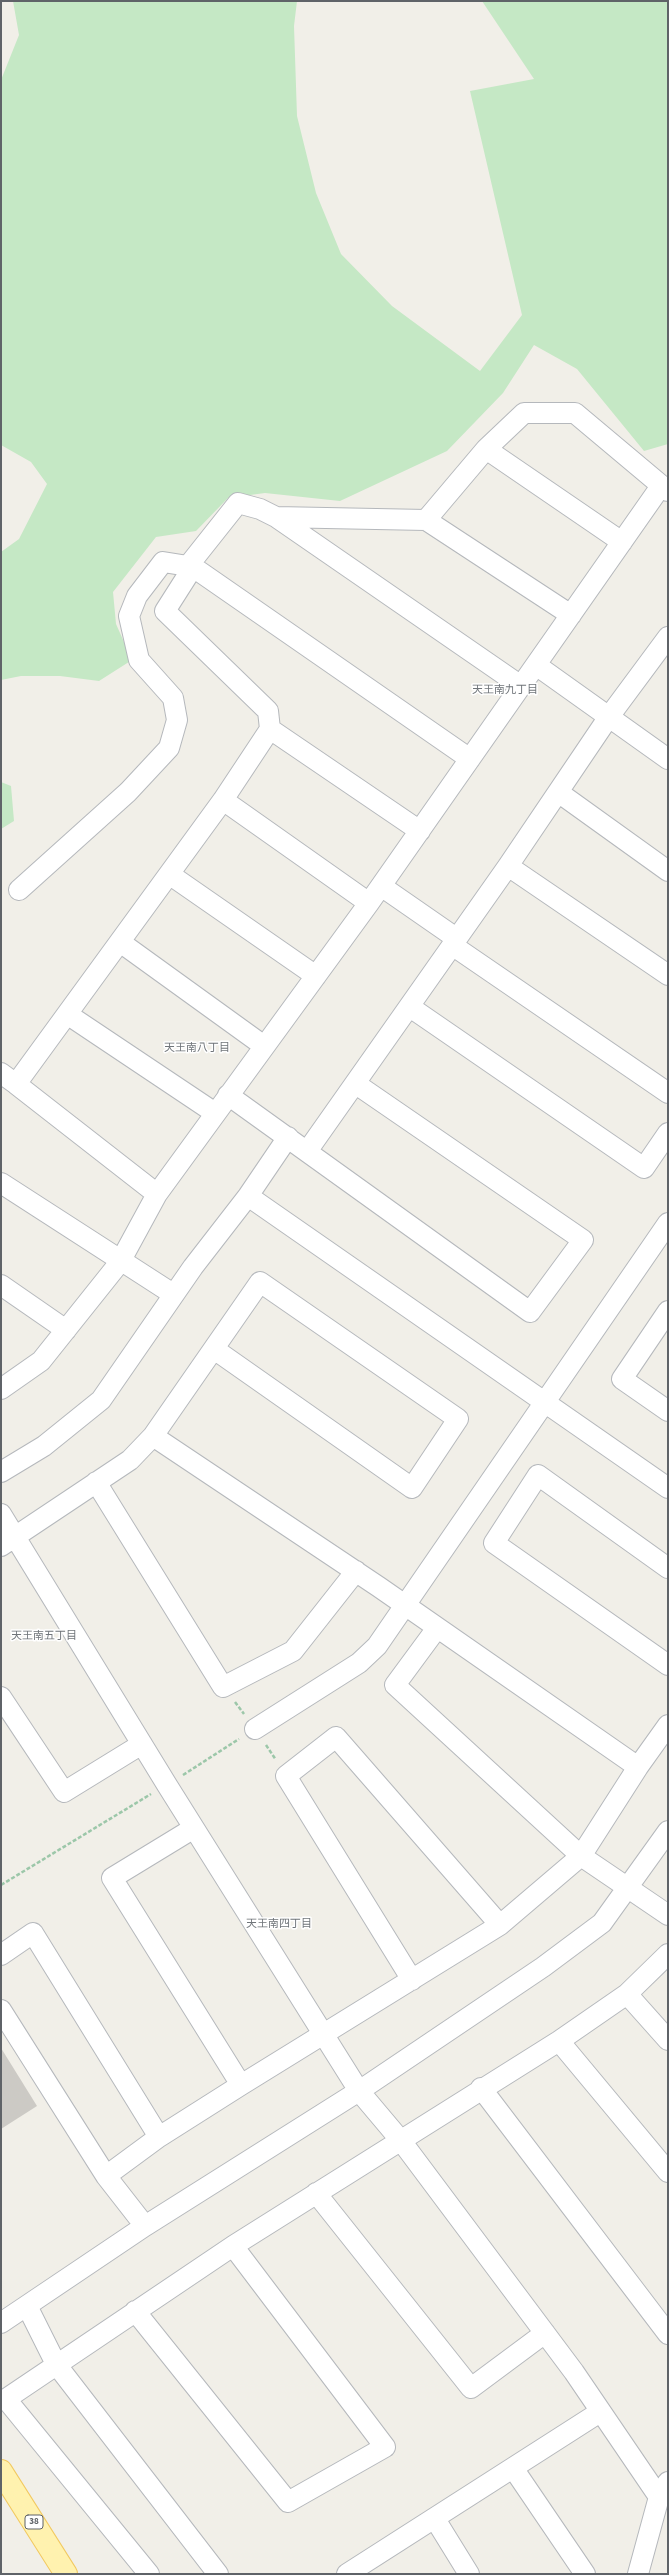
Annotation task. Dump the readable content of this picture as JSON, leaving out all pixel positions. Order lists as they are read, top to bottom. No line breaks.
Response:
{"streets":{"main road":["38"]},"districts":["天王南九丁目","天王南八丁目","天王南五丁目","天王南四丁目"]}
